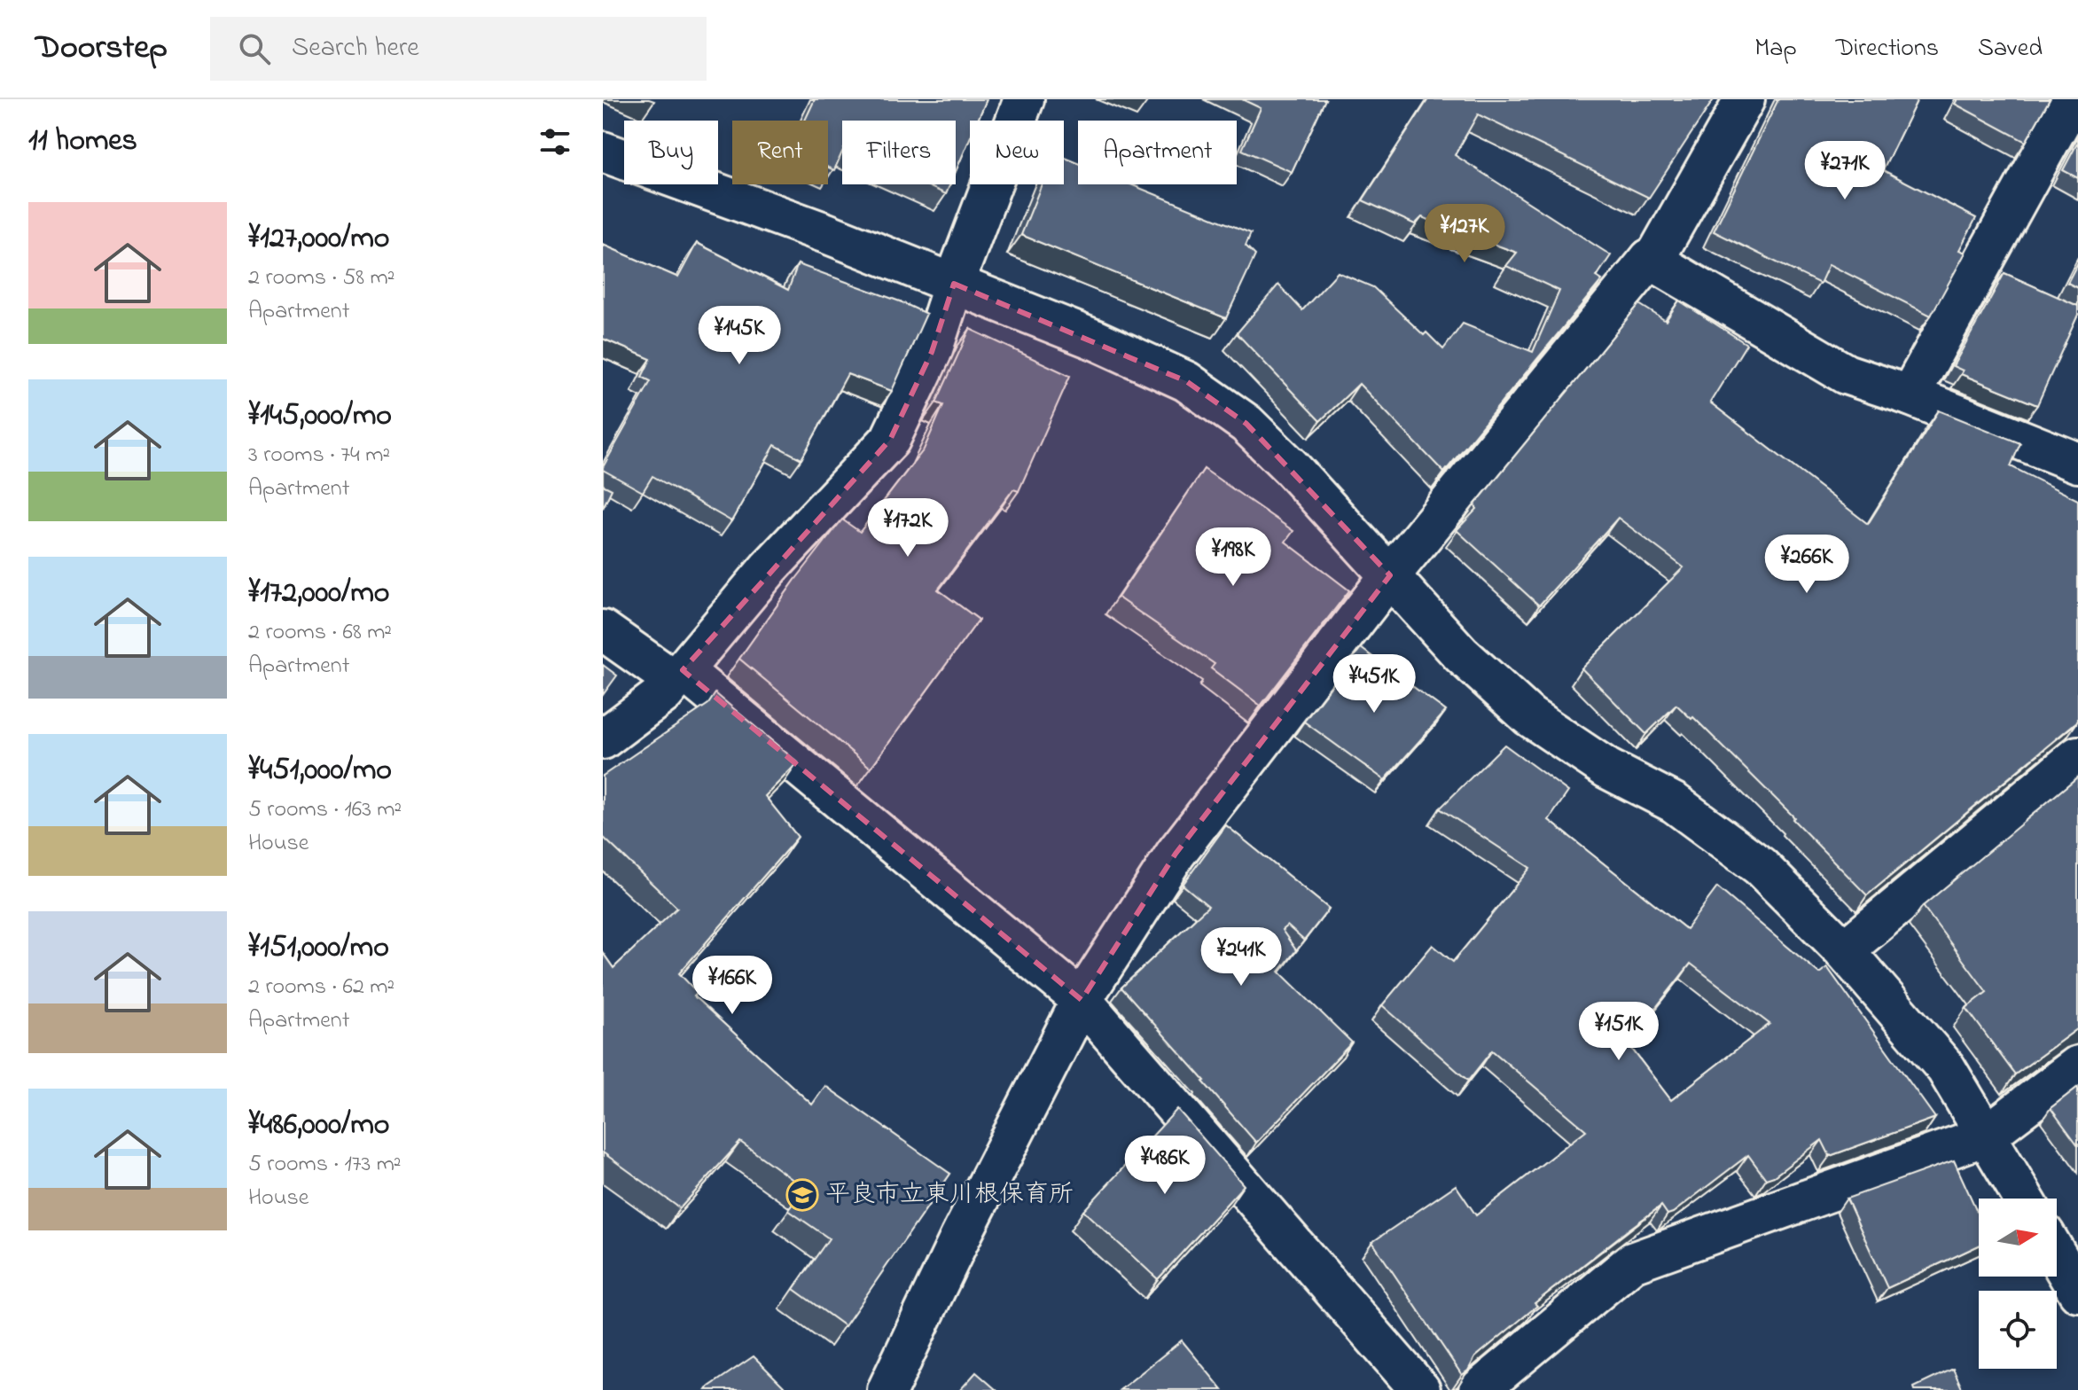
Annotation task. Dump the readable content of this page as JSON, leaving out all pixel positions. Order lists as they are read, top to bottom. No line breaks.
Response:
{"places":{"school or university":["平良市立東川根保育所"]},"north":"right","page":{"header":"Doorstep","search":"Search here","nav":["Map","Directions","Saved"],"heading":"11 homes","chip":["Buy","Rent","Filters","New","Apartment"],"price":["¥271K","¥127K","¥145K","¥172K","¥198K","¥266K","¥451K","¥241K","¥166K","¥151K","¥486K"],"list":[{"name":"¥127,000/mo","note":"2 rooms · 58 m² · Apartment"},{"name":"¥145,000/mo","note":"3 rooms · 74 m² · Apartment"},{"name":"¥172,000/mo","note":"2 rooms · 68 m² · Apartment"},{"name":"¥451,000/mo","note":"5 rooms · 163 m² · House"},{"name":"¥151,000/mo","note":"2 rooms · 62 m² · Apartment"},{"name":"¥486,000/mo","note":"5 rooms · 173 m² · House"}]}}
